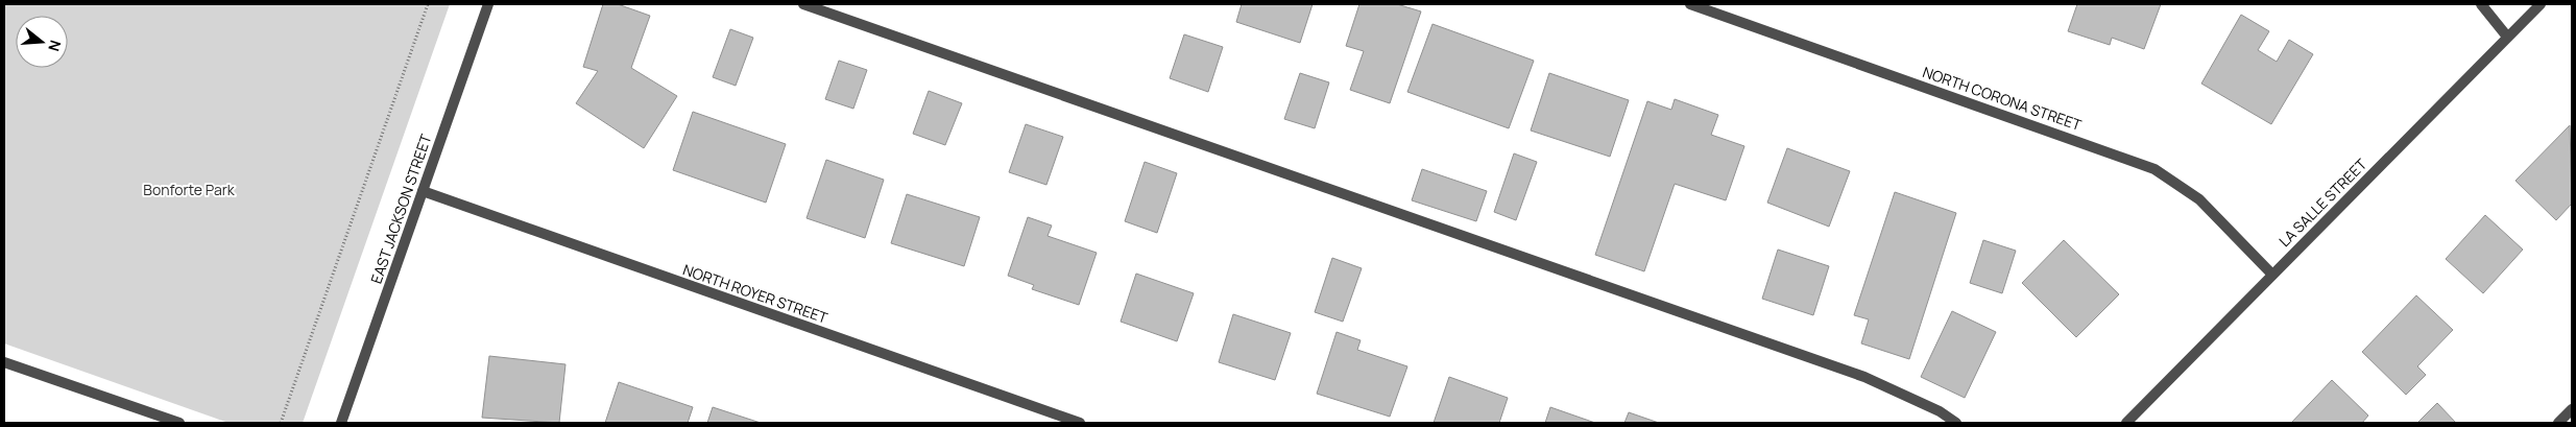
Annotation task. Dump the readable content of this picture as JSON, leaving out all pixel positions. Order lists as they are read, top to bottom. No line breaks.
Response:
{"streets":{"street":["NORTH CORONA STREET","LA SALLE STREET","EAST JACKSON STREET","NORTH ROYER STREET"]},"crossings":[["NORTH CORONA STREET","LA SALLE STREET"],["EAST JACKSON STREET","NORTH ROYER STREET"]],"parks":["Bonforte Park"],"north":"right"}
